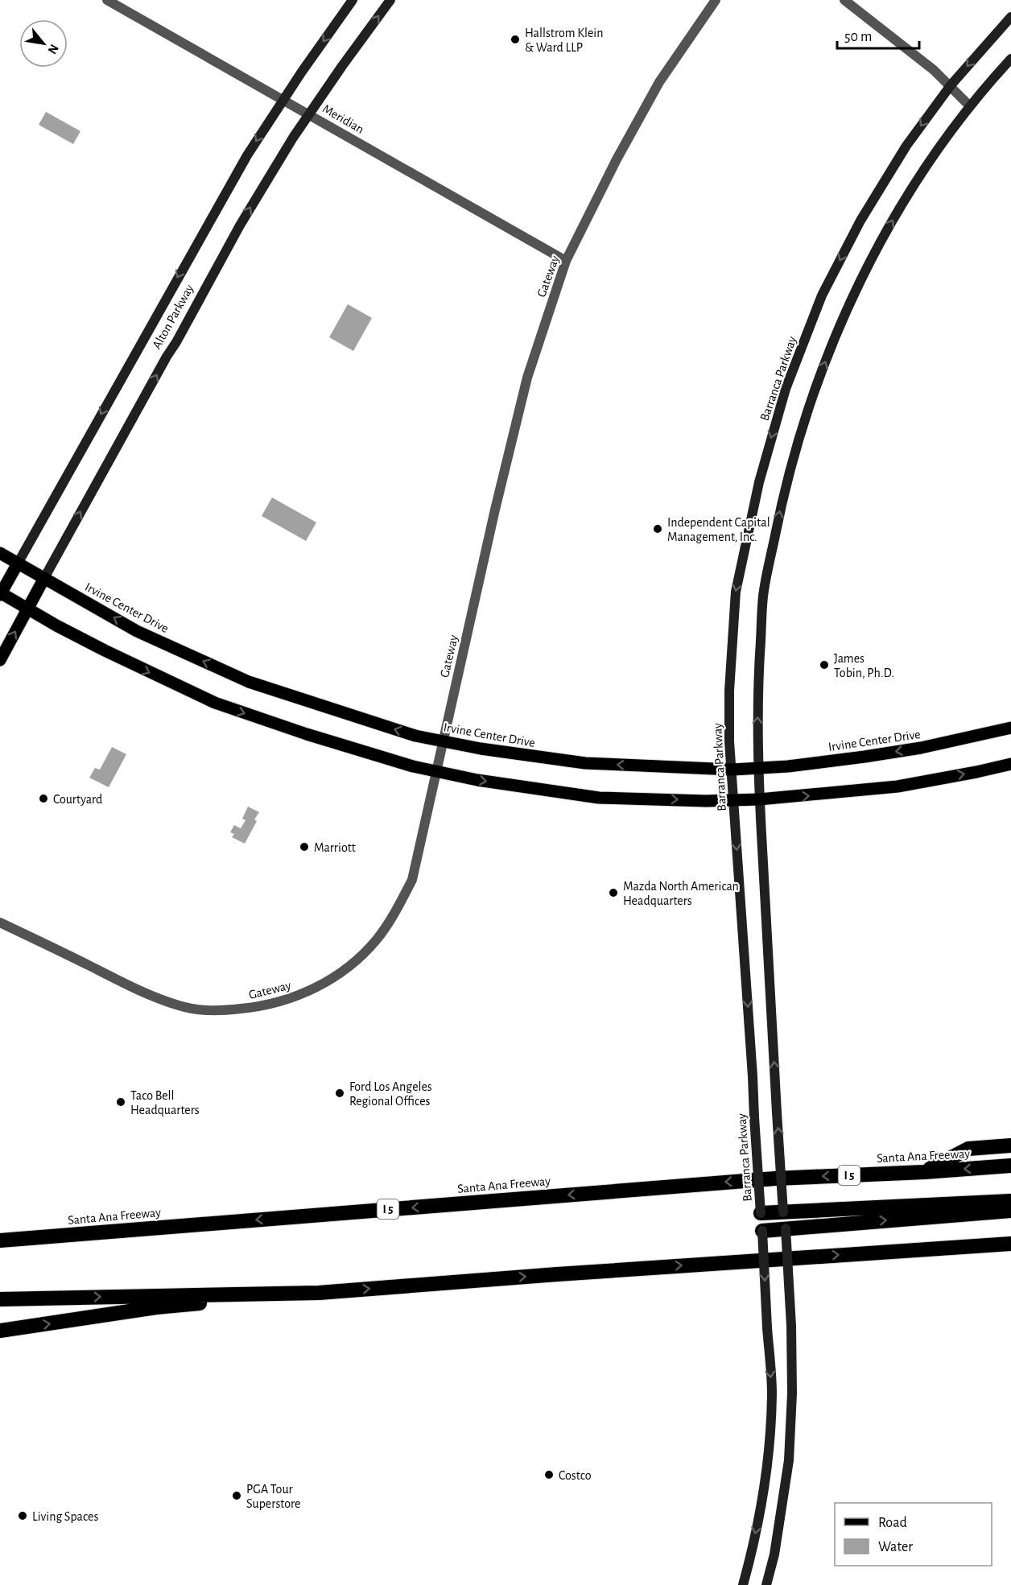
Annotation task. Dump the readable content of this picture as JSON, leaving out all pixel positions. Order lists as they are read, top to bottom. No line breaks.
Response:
{"streets":{"highway":["Santa Ana Freeway","I 5"],"main road":["Alton Parkway","Barranca Parkway","Irvine Center Drive"],"street":["Meridian","Gateway"]},"crossings":[["Meridian","Gateway"],["Meridian","Alton Parkway"],["Gateway","Irvine Center Drive"],["Alton Parkway","Irvine Center Drive"],["Barranca Parkway","Irvine Center Drive"]],"places":["Hallstrom Klein & Ward LLP","Independent Capital Management, Inc.","James Tobin, Ph.D.","Courtyard","Marriott","Mazda North American Headquarters","Ford Los Angeles Regional Offices","Taco Bell Headquarters","Costco","PGA Tour Superstore","Living Spaces"],"legend":["Road","Water"],"scale_bar":"50 m","north":"bottom right"}
